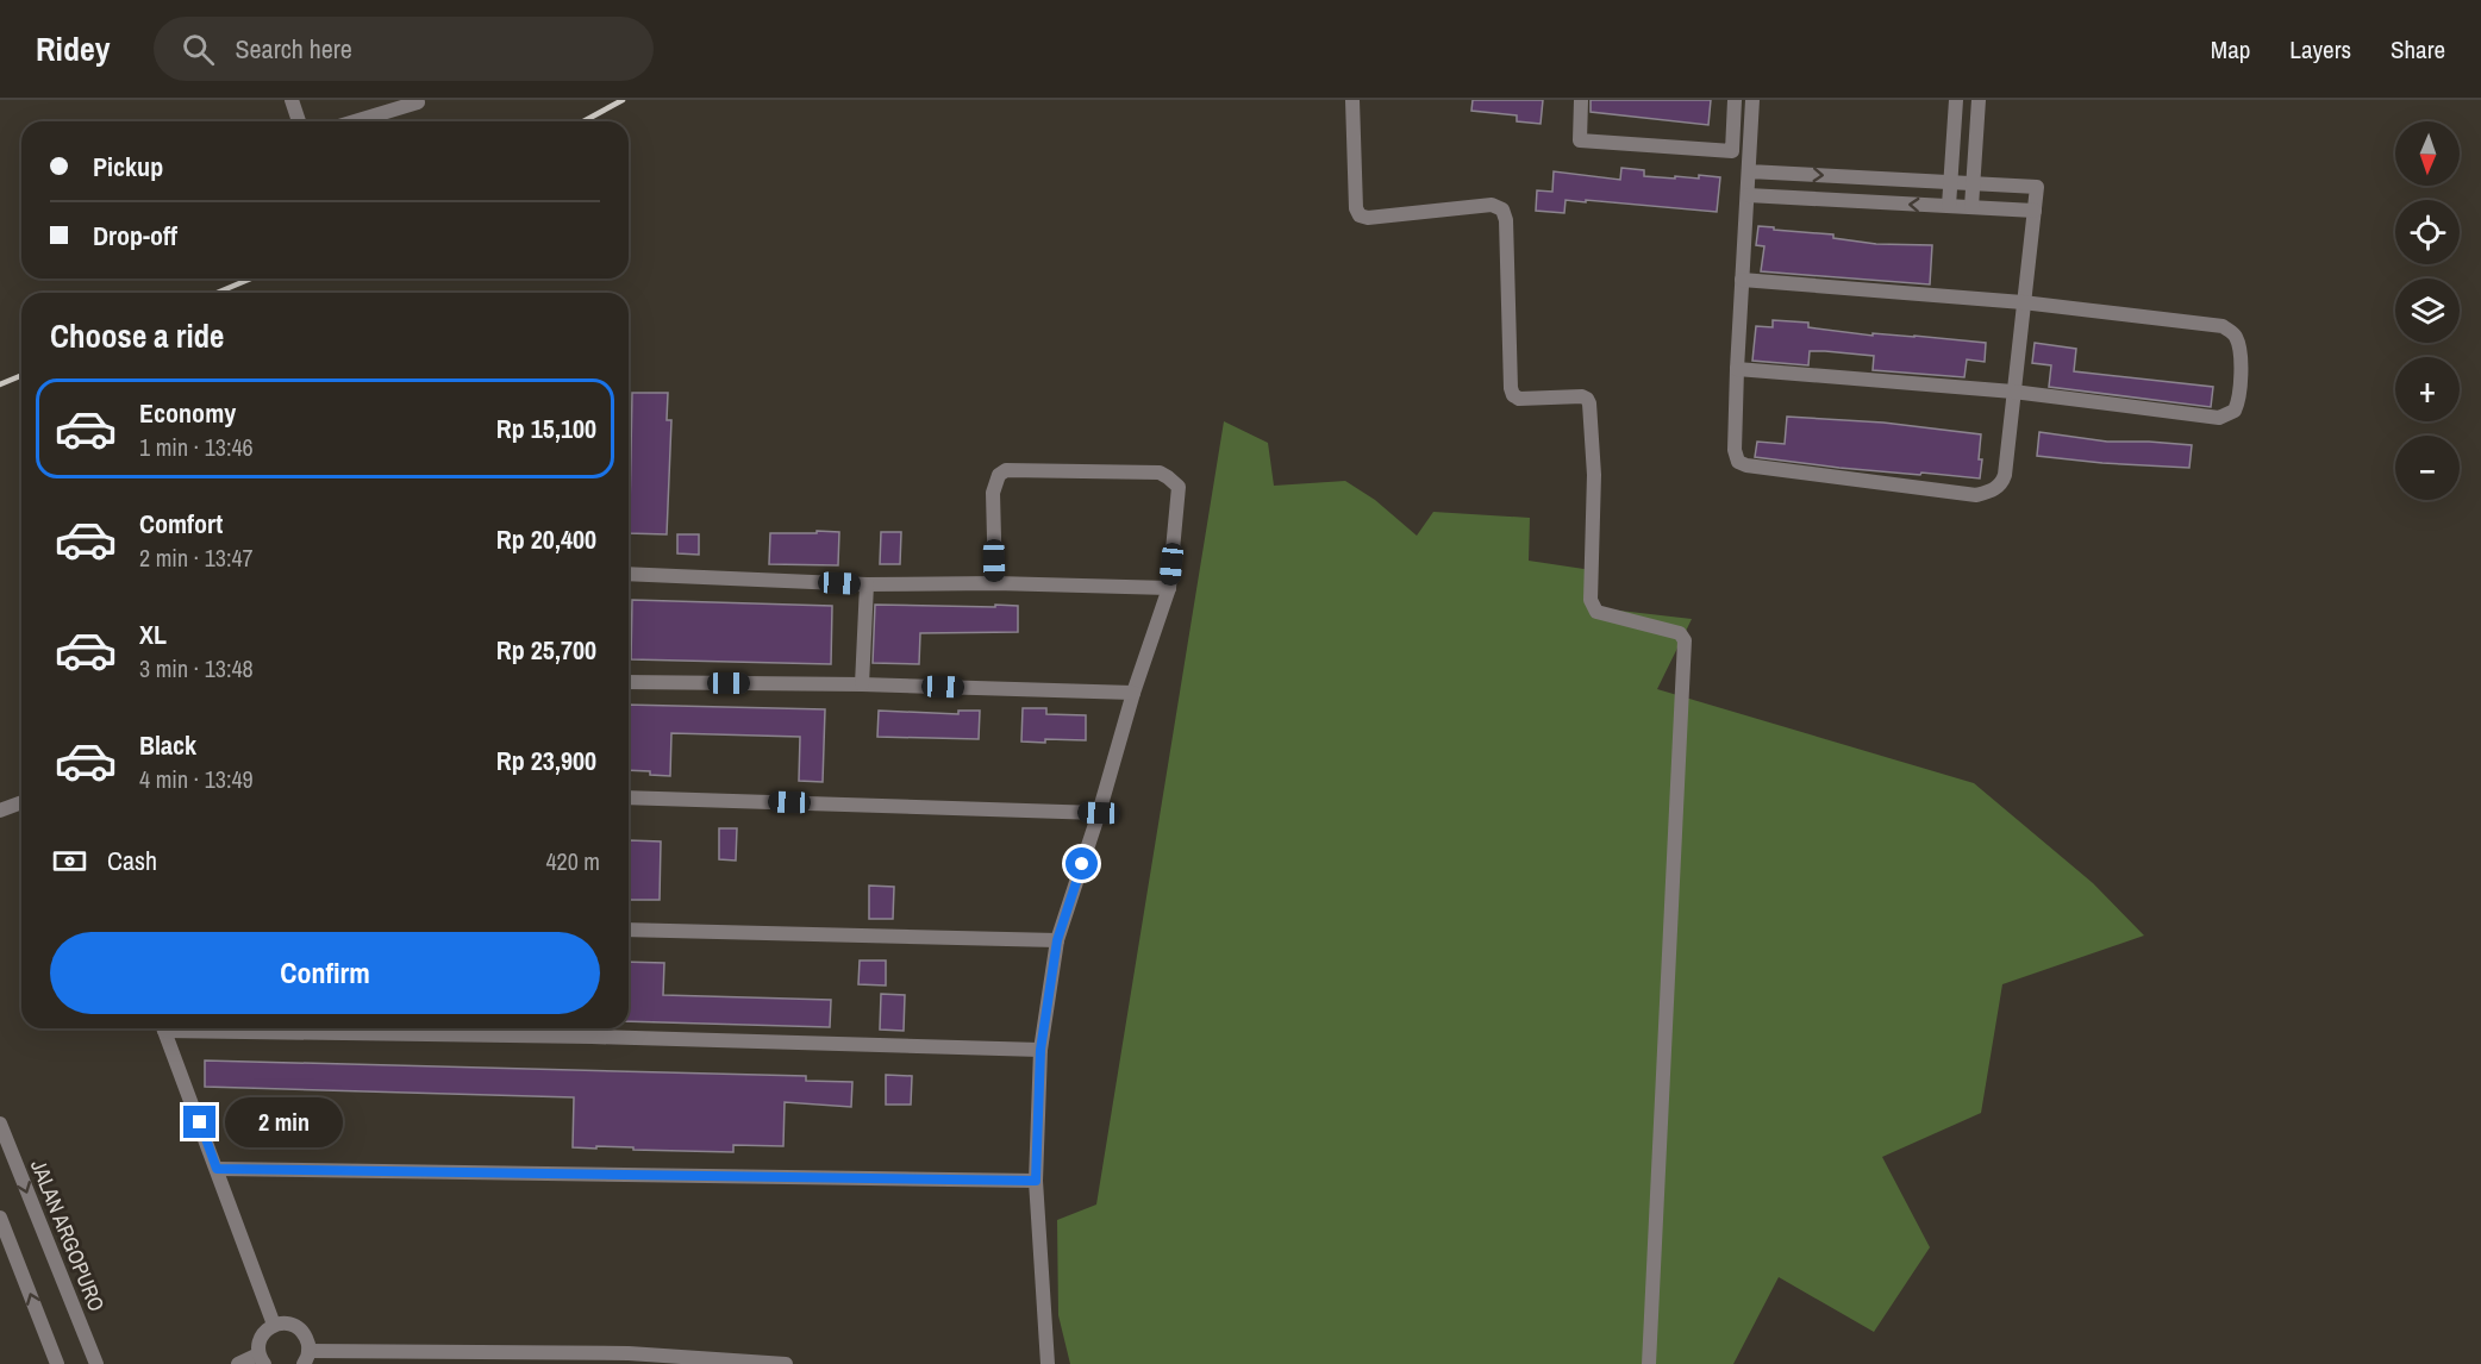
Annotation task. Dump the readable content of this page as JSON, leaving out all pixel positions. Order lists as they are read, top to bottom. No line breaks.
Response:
{"streets":{"street":["JALAN ARGOPURO"]},"north":"bottom","page":{"header":"Ridey","search":"Search here","nav":["Map","Layers","Share"],"map_buttons":["+","−"],"banner":["Pickup","Drop-off"],"heading":"Choose a ride","list":[{"name":"Economy","note":"1 min · 13:46","value":"Rp 15,100"},{"name":"Comfort","note":"2 min · 13:47","value":"Rp 20,400"},{"name":"XL","note":"3 min · 13:48","value":"Rp 25,700"},{"name":"Black","note":"4 min · 13:49","value":"Rp 23,900"}],"pay":["Cash","420 m"],"buttons":"Confirm","bubble":"2 min"}}
